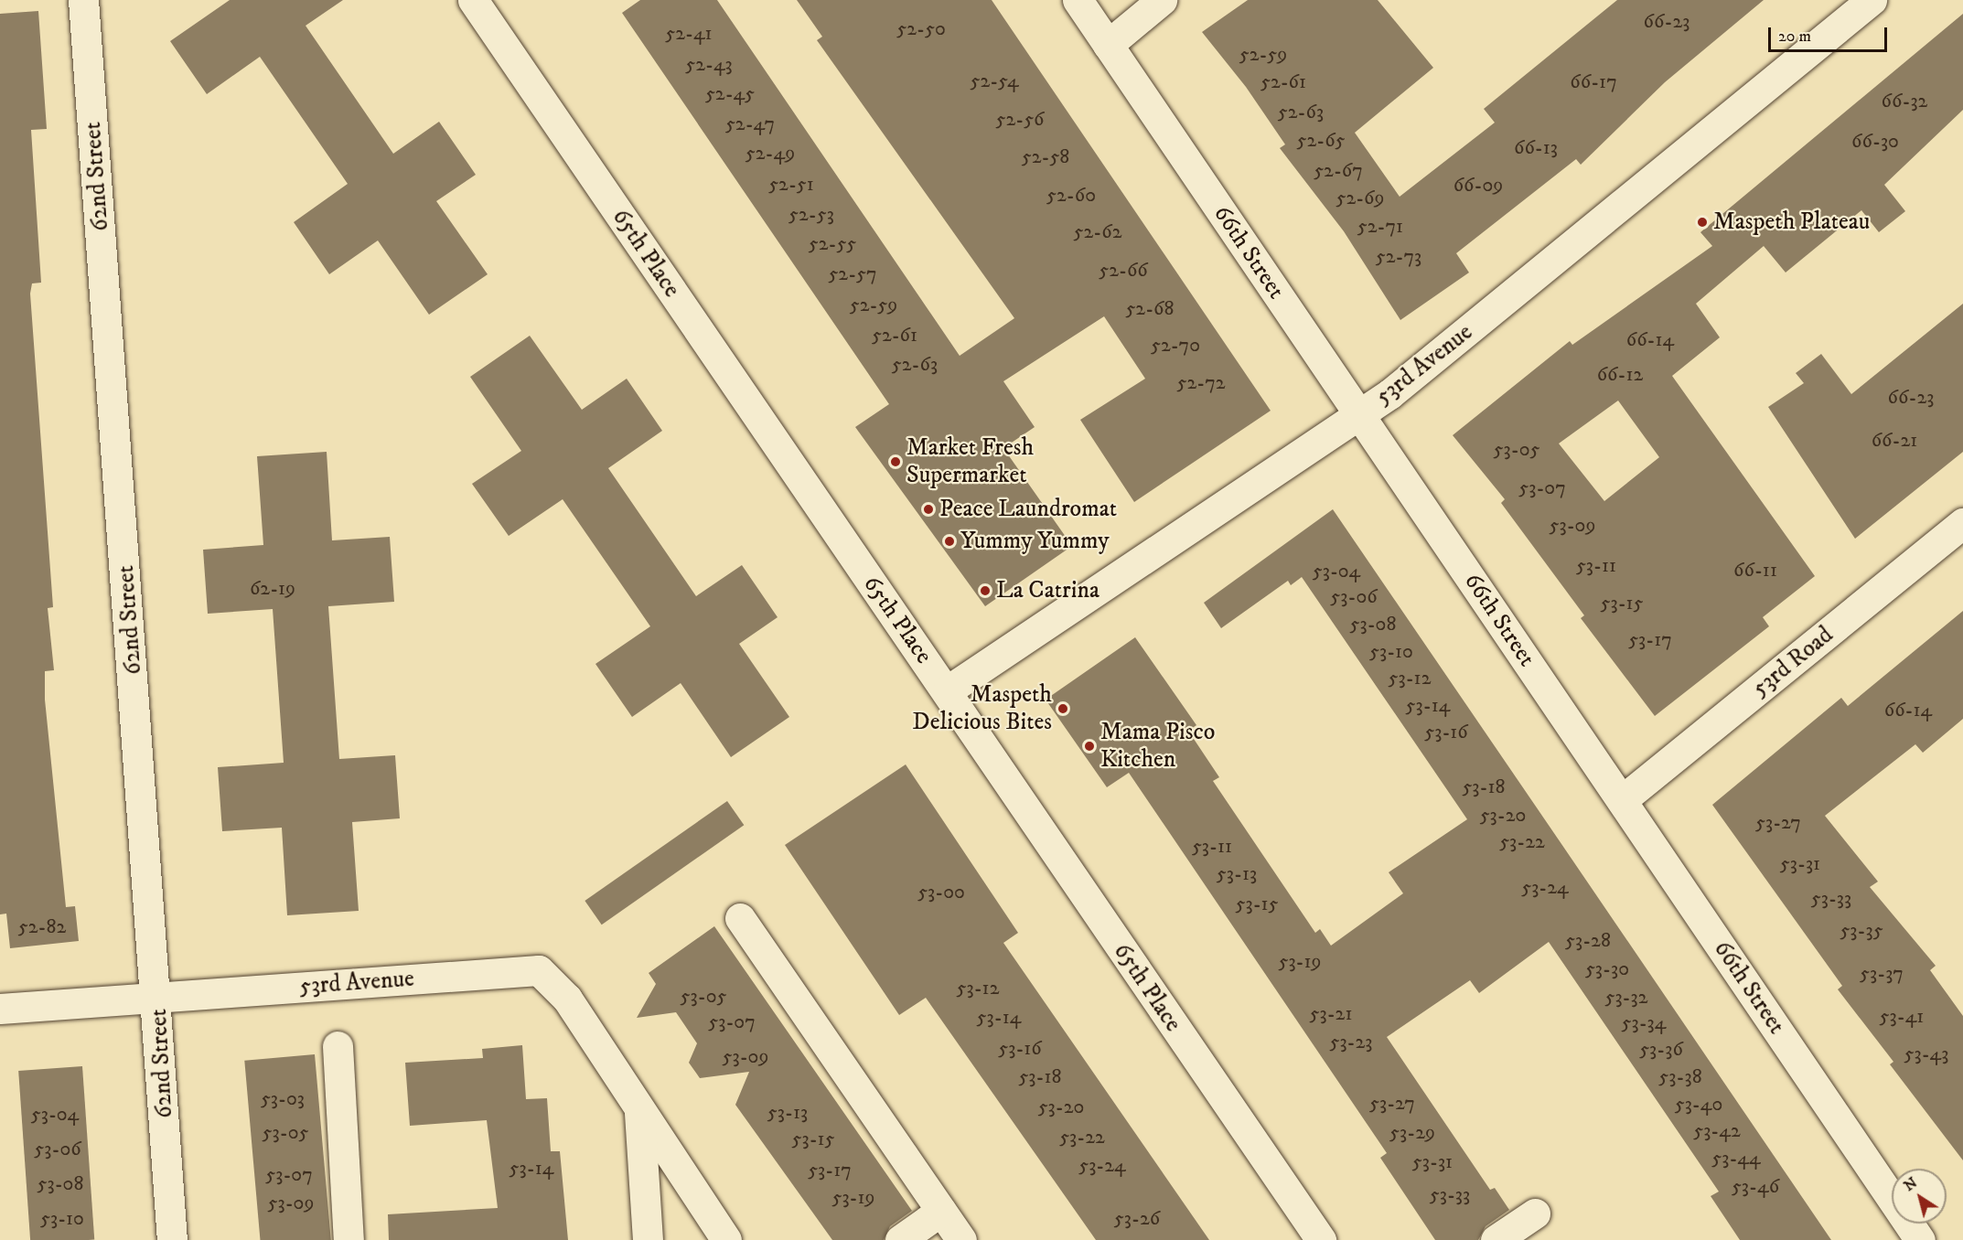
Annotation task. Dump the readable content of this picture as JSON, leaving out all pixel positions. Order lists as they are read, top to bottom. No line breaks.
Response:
{"streets":{"street":["62nd Street","66th Street","65th Place","53rd Avenue","53rd Road"]},"crossings":[["62nd Street","53rd Avenue"],["66th Street","53rd Avenue"],["66th Street","53rd Road"],["65th Place","53rd Avenue"]],"places":["Maspeth Plateau","Market Fresh Supermarket","Peace Laundromat","Yummy Yummy","La Catrina","Maspeth Delicious Bites","Mama Pisco Kitchen"],"house_numbers":["66-23","52-50","52-41","52-59","52-43","52-54","52-61","66-17","52-45","66-32","52-63","52-56","52-47","52-65","66-30","66-13","52-49","52-58","52-67","52-51","66-09","52-60","52-69","52-53","52-71","52-62","52-55","52-73","52-66","52-57","52-59","52-68","52-61","66-14","52-70","52-63","66-12","52-72","66-23","66-21","53-05","53-07","53-09","53-11","66-11","53-04","62-19","53-06","53-15","53-08","53-17","53-10","53-12","53-14","66-14","53-16","53-18","53-20","53-27","53-22","53-11","53-31","53-13","53-24","53-00","53-33","53-15","52-82","53-35","53-28","53-19","53-30","53-37","53-12","53-05","53-32","53-21","53-41","53-14","53-07","53-34","53-23","53-16","53-36","53-43","53-09","53-18","53-38","53-03","53-27","53-40","53-20","53-13","53-04","53-42","53-05","53-29","53-22","53-15","53-06","53-44","53-31","53-24","53-14","53-17","53-07","53-08","53-46","53-33","53-19","53-09","53-10","53-26"],"scale_bar":"20 m","north":"top left"}
